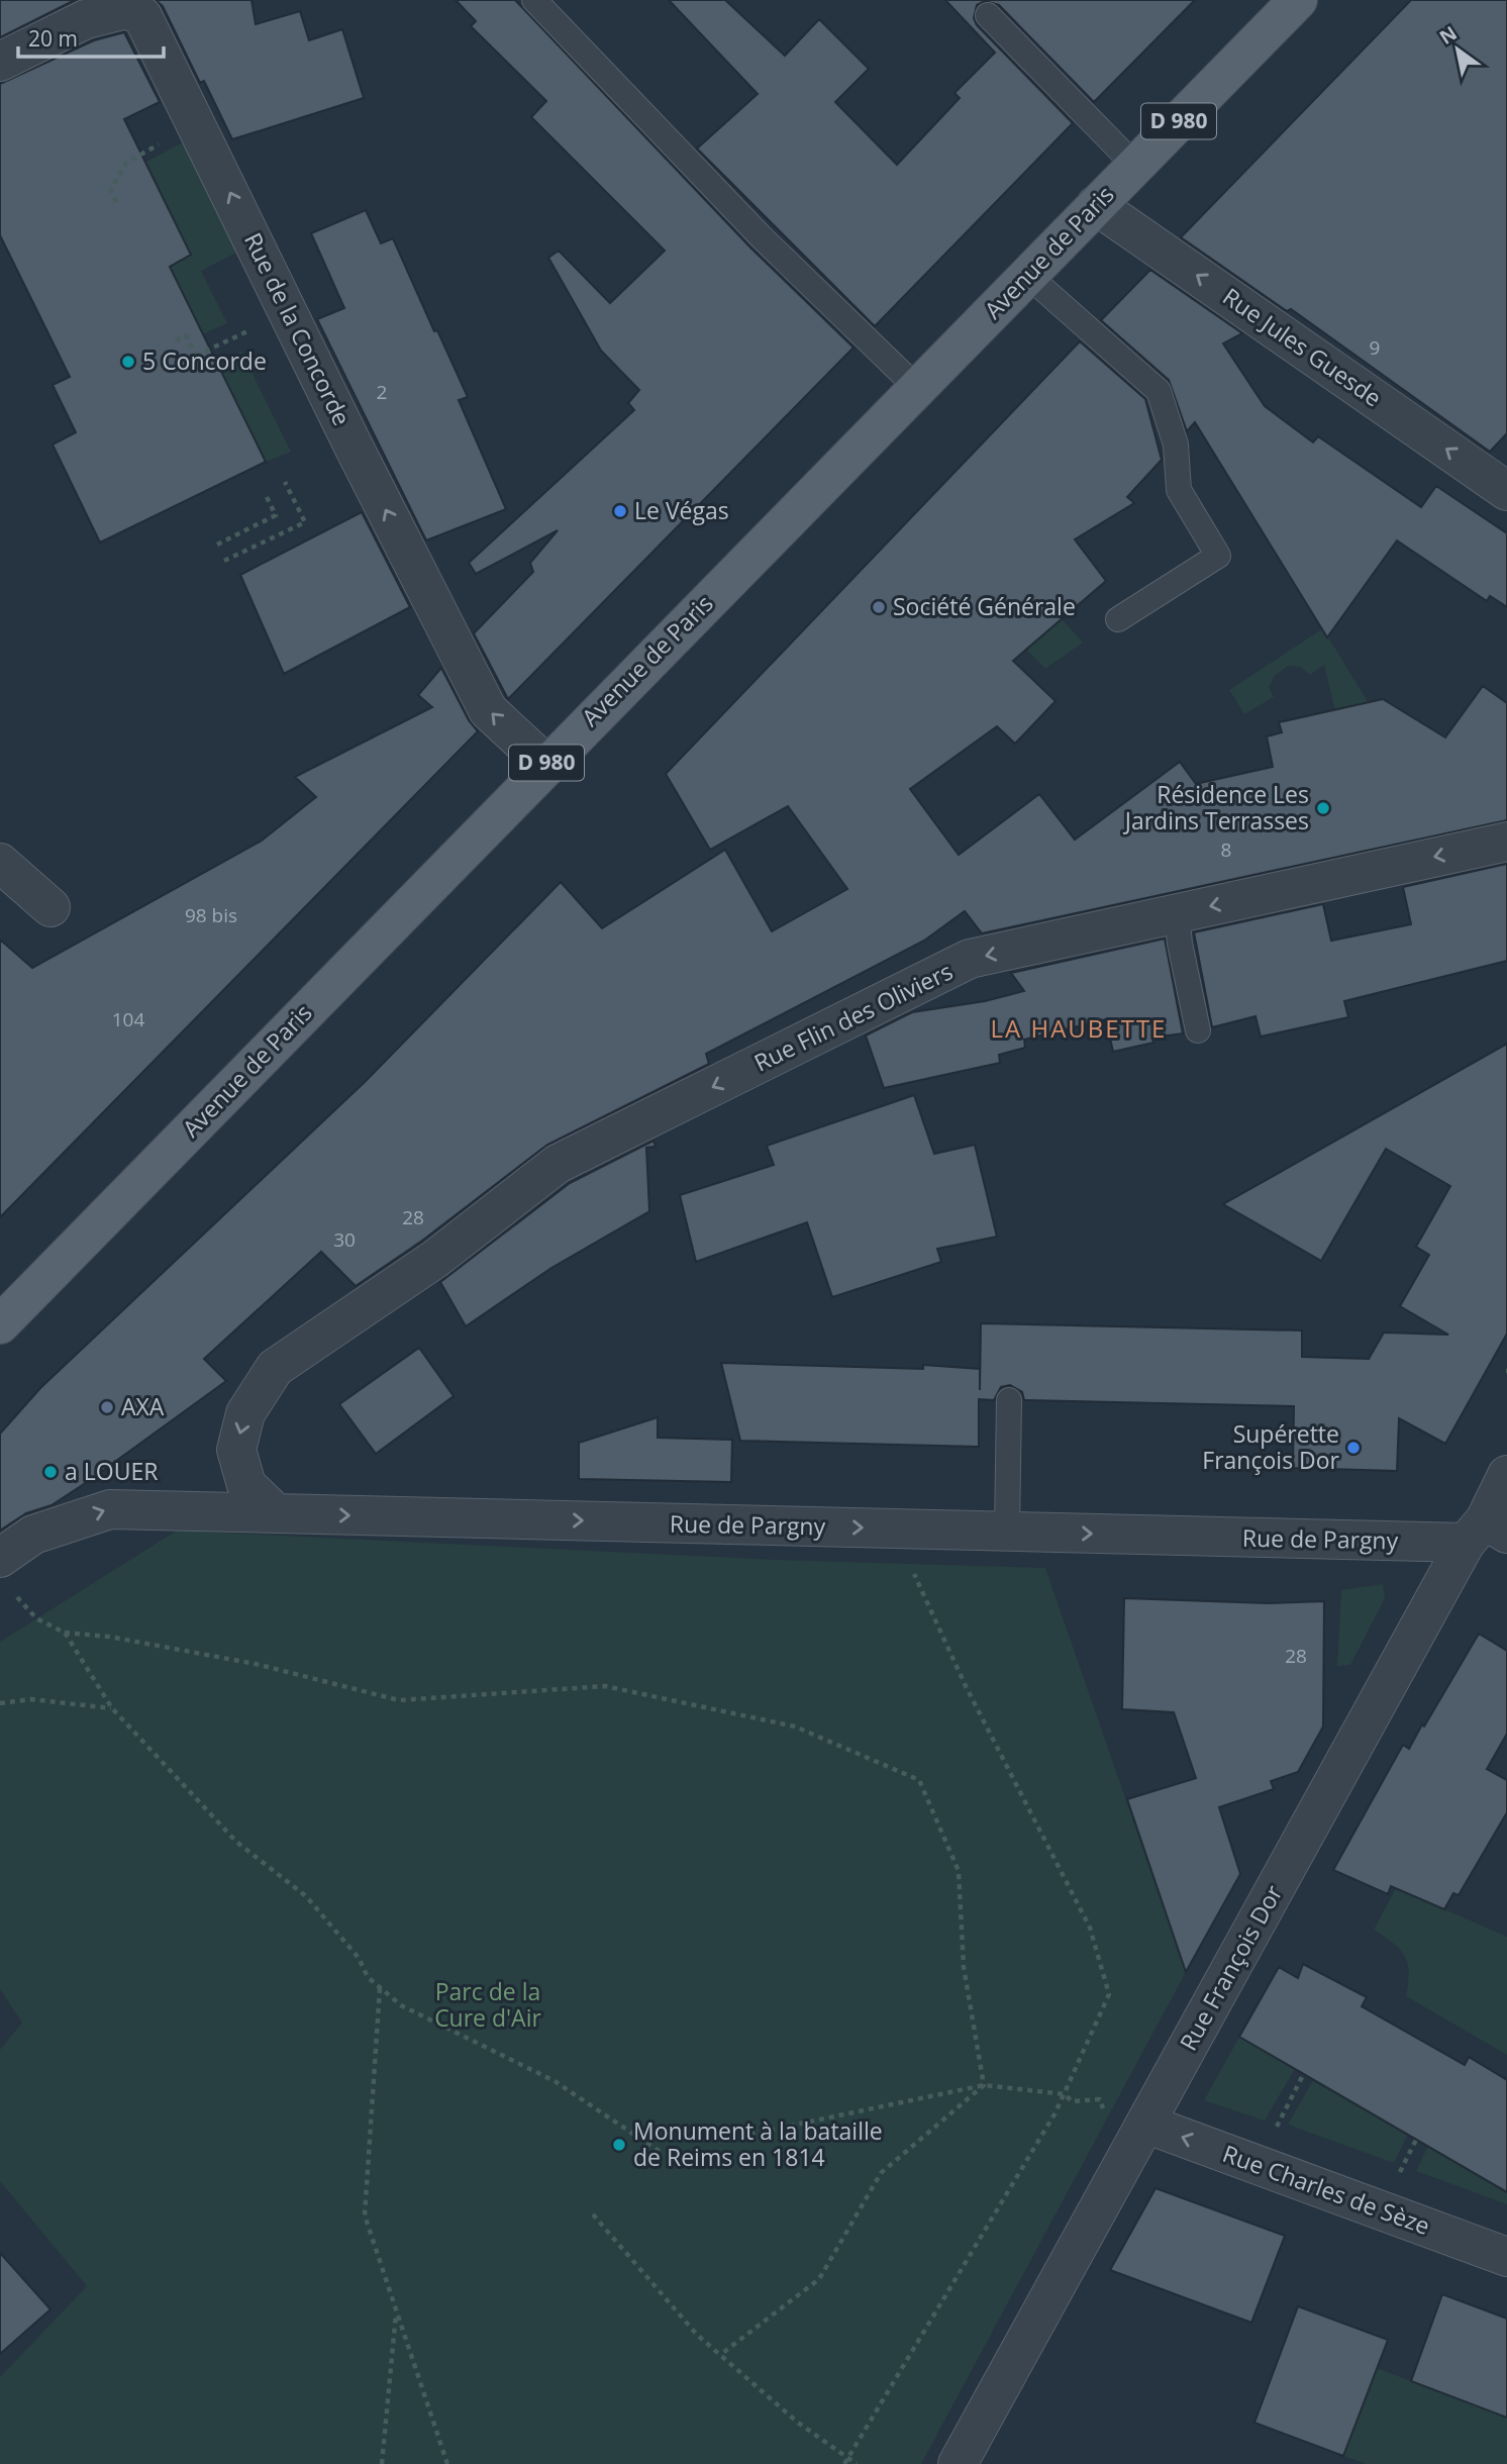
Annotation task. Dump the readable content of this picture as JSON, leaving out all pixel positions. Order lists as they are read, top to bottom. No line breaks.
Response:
{"streets":{"main road":["D 980","Avenue de Paris"],"street":["Rue de la Concorde","Rue Jules Guesde","Rue Flin des Oliviers","Rue de Pargny","Rue François Dor","Rue Charles de Sèze"]},"crossings":[["Avenue de Paris","Rue de la Concorde"],["Avenue de Paris","Rue Jules Guesde"],["Rue Flin des Oliviers","Rue de Pargny"],["Rue de Pargny","Rue François Dor"],["Rue François Dor","Rue Charles de Sèze"]],"one_way":["Rue de la Concorde","Rue Jules Guesde","Rue Flin des Oliviers","Rue de Pargny"],"districts":["LA HAUBETTE"],"parks":["Parc de la Cure d'Air"],"places":["5 Concorde","Le Végas","Société Générale","Résidence Les Jardins Terrasses","AXA","Supérette François Dor","a LOUER","Monument à la bataille de Reims en 1814"],"house_numbers":["9","2","8","98 bis","104","28","30","28"],"scale_bar":"20 m","north":"top left"}
